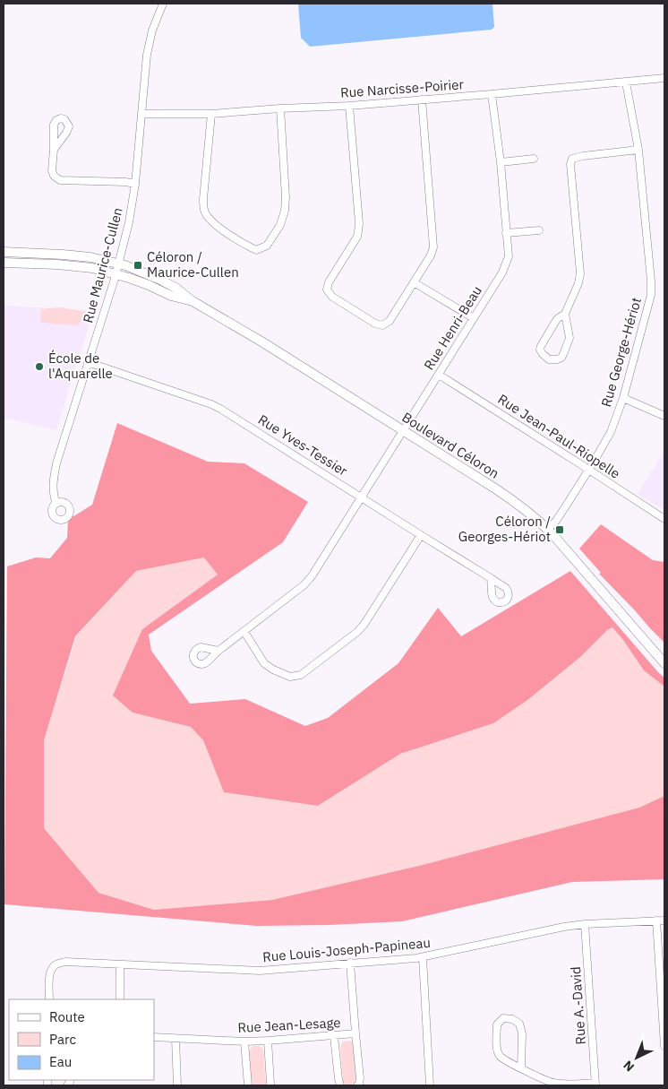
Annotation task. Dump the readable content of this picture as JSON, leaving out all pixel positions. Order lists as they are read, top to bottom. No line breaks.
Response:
{"streets":{"street":["Rue Narcisse-Poirier","Rue Maurice-Cullen","Rue Henri-Beau","Rue George-Hériot","Rue Jean-Paul-Riopelle","Rue Yves-Tessier","Boulevard Céloron","Rue Louis-Joseph-Papineau","Rue A.-David","Rue Jean-Lesage"]},"crossings":[["Rue Narcisse-Poirier","Rue Maurice-Cullen"],["Rue Narcisse-Poirier","Rue Henri-Beau"],["Rue Narcisse-Poirier","Rue George-Hériot"],["Rue Maurice-Cullen","Rue Yves-Tessier"],["Rue Maurice-Cullen","Boulevard Céloron"],["Rue Henri-Beau","Rue Jean-Paul-Riopelle"],["Rue Henri-Beau","Rue Yves-Tessier"],["Rue Henri-Beau","Boulevard Céloron"],["Rue George-Hériot","Rue Jean-Paul-Riopelle"],["Rue George-Hériot","Boulevard Céloron"],["Rue Louis-Joseph-Papineau","Rue A.-David"],["Rue Louis-Joseph-Papineau","Rue Jean-Lesage"]],"places":{"transit":["Céloron / Maurice-Cullen","Céloron / Georges-Hériot"],"other":["École de l'Aquarelle"]},"legend":["Route","Parc","Eau"],"north":"bottom left"}
